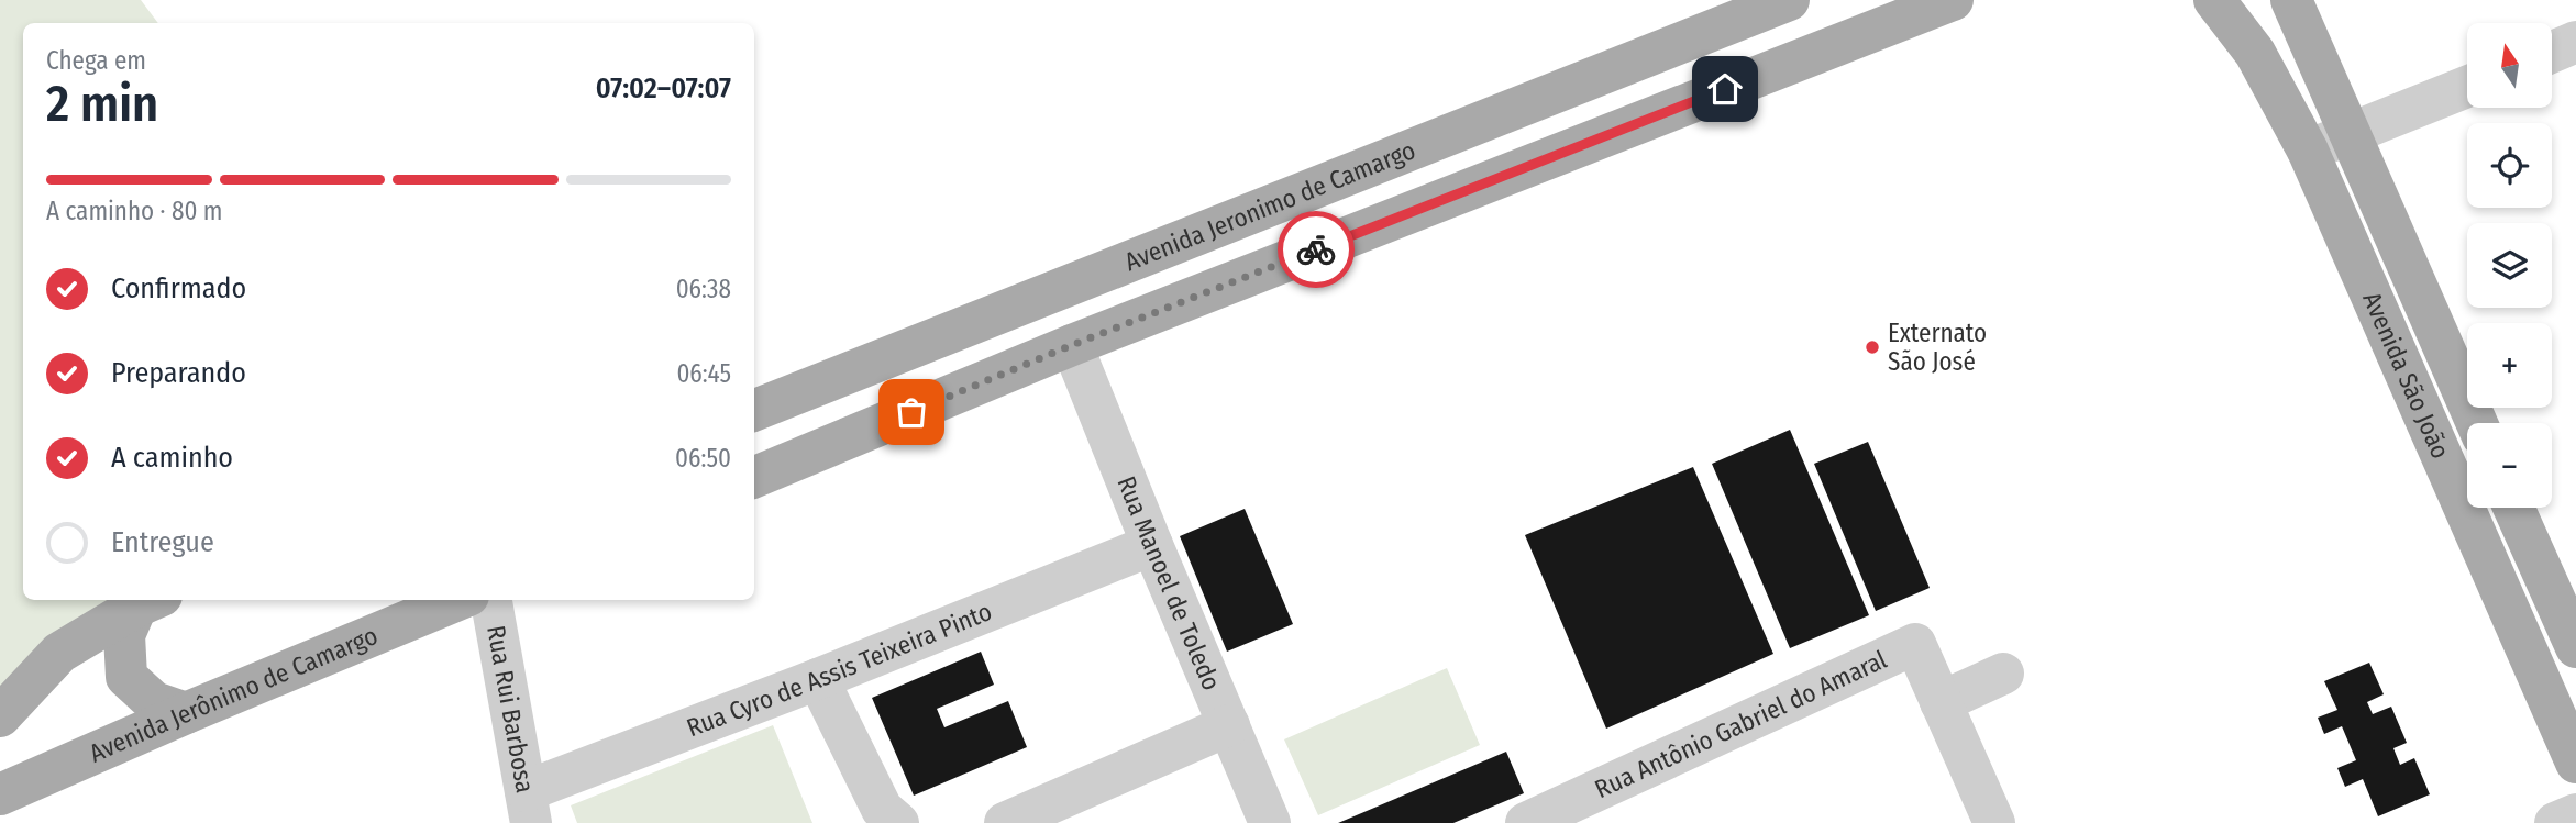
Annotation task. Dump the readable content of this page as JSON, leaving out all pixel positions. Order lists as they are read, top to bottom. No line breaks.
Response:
{"streets":{"main road":["Avenida Jeronimo de Camargo","Avenida São João","Avenida Jerônimo de Camargo"],"street":["Rua Manoel de Toledo","Rua Cyro de Assis Teixeira Pinto","Rua Rui Barbosa","Rua Antônio Gabriel do Amaral"]},"crossings":[["Rua Manoel de Toledo","Rua Cyro de Assis Teixeira Pinto"],["Rua Cyro de Assis Teixeira Pinto","Rua Rui Barbosa"]],"places":["Externato São José"],"north":"top","page":{"map_buttons":["+","−"],"heading":["2 min","Chega em","07:02–07:07"],"bar":"A caminho · 80 m","list":[["Confirmado","06:38"],["Preparando","06:45"],["A caminho","06:50"],"Entregue"]}}
